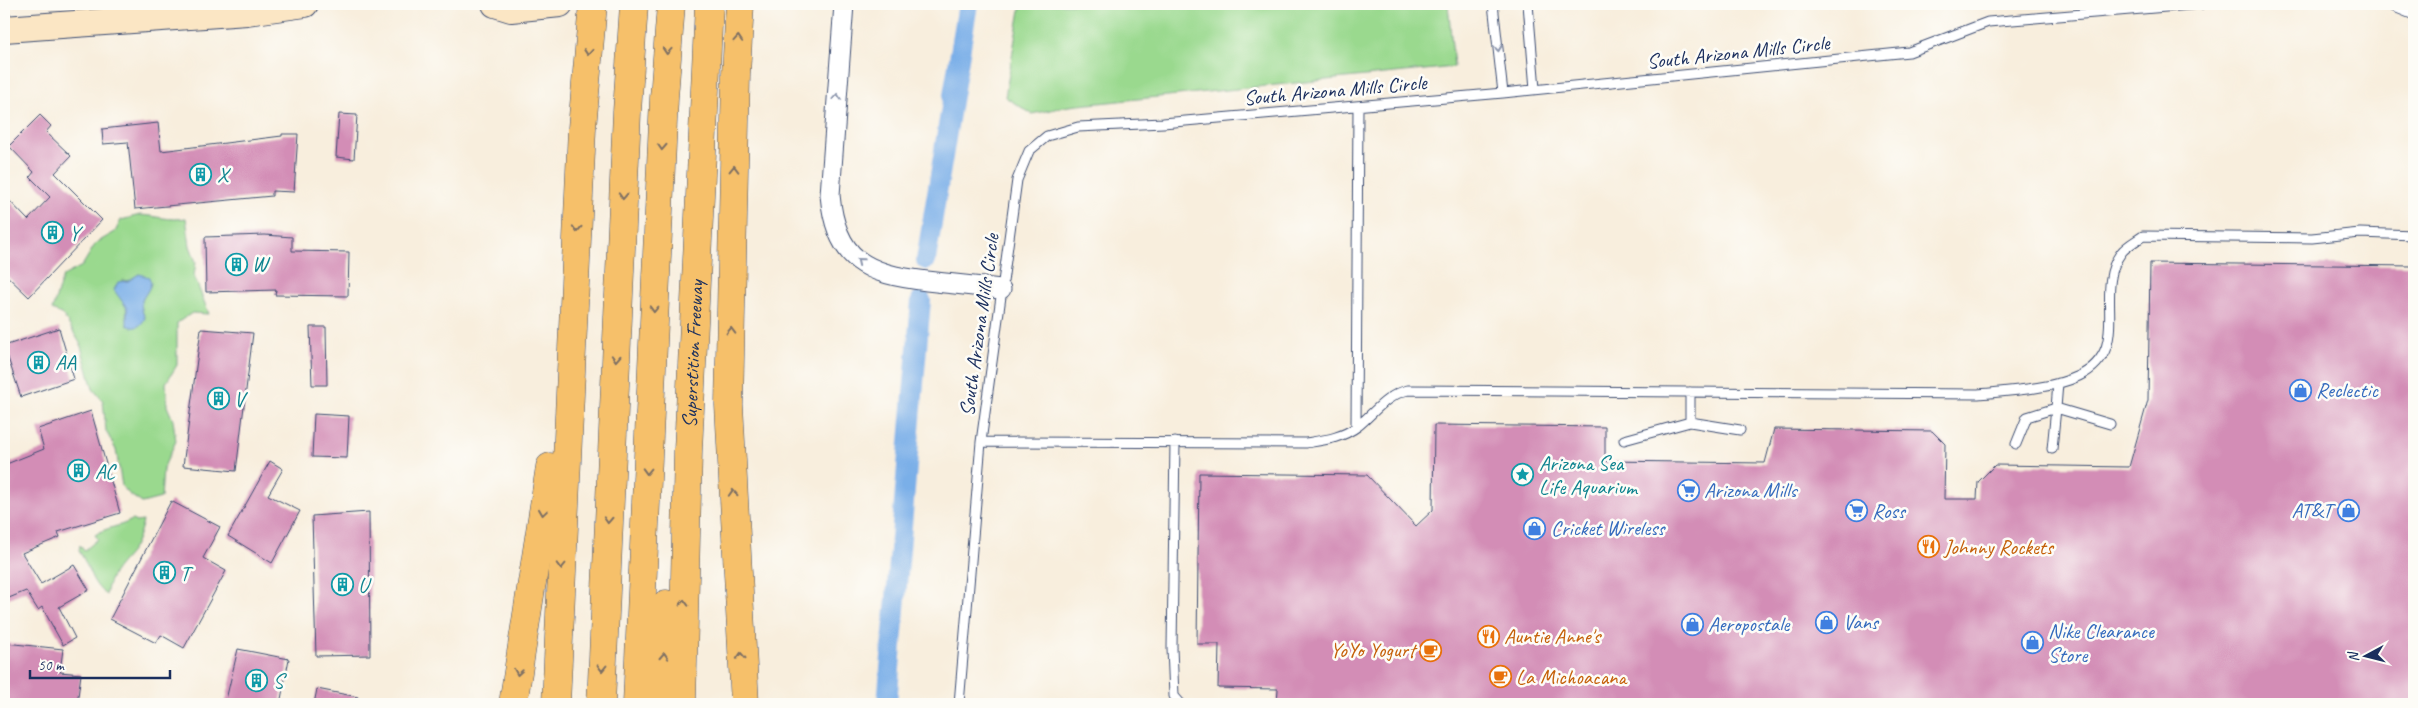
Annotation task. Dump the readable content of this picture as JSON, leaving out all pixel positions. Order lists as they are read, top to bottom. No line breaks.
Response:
{"streets":{"highway":["Superstition Freeway"],"lane":["South Arizona Mills Circle"]},"places":{"building":["X","Y","W","AA","V","AC","T","U","S"],"shop":["Reclectic","AT&T","Cricket Wireless","Vans","Aeropostale","Nike Clearance Store"],"place":["Arizona Sea Life Aquarium"],"supermarket":["Arizona Mills","Ross"],"restaurant":["Johnny Rockets","Auntie Anne's"],"cafe":["YoYo Yogurt","La Michoacana"]},"scale_bar":"50 m","north":"left"}
